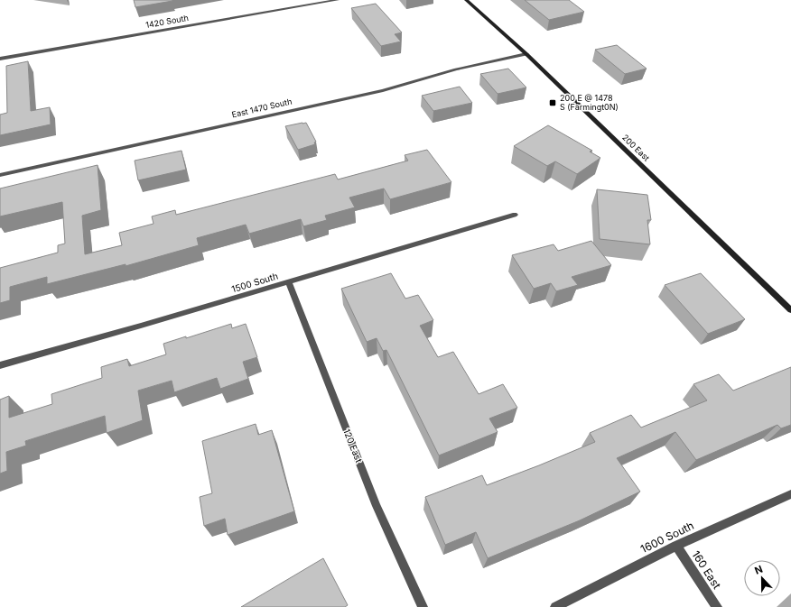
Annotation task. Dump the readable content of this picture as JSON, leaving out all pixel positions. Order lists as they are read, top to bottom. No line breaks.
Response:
{"streets":{"main road":["200 East"],"street":["1420 South","East 1470 South","1500 South","120 East","1600 South","160 East"]},"crossings":[["East 1470 South","200 East"],["1500 South","120 East"],["1600 South","160 East"]],"places":{"transit":["200 E @ 1478 S (Farmingt0N)"]},"north":"top"}
